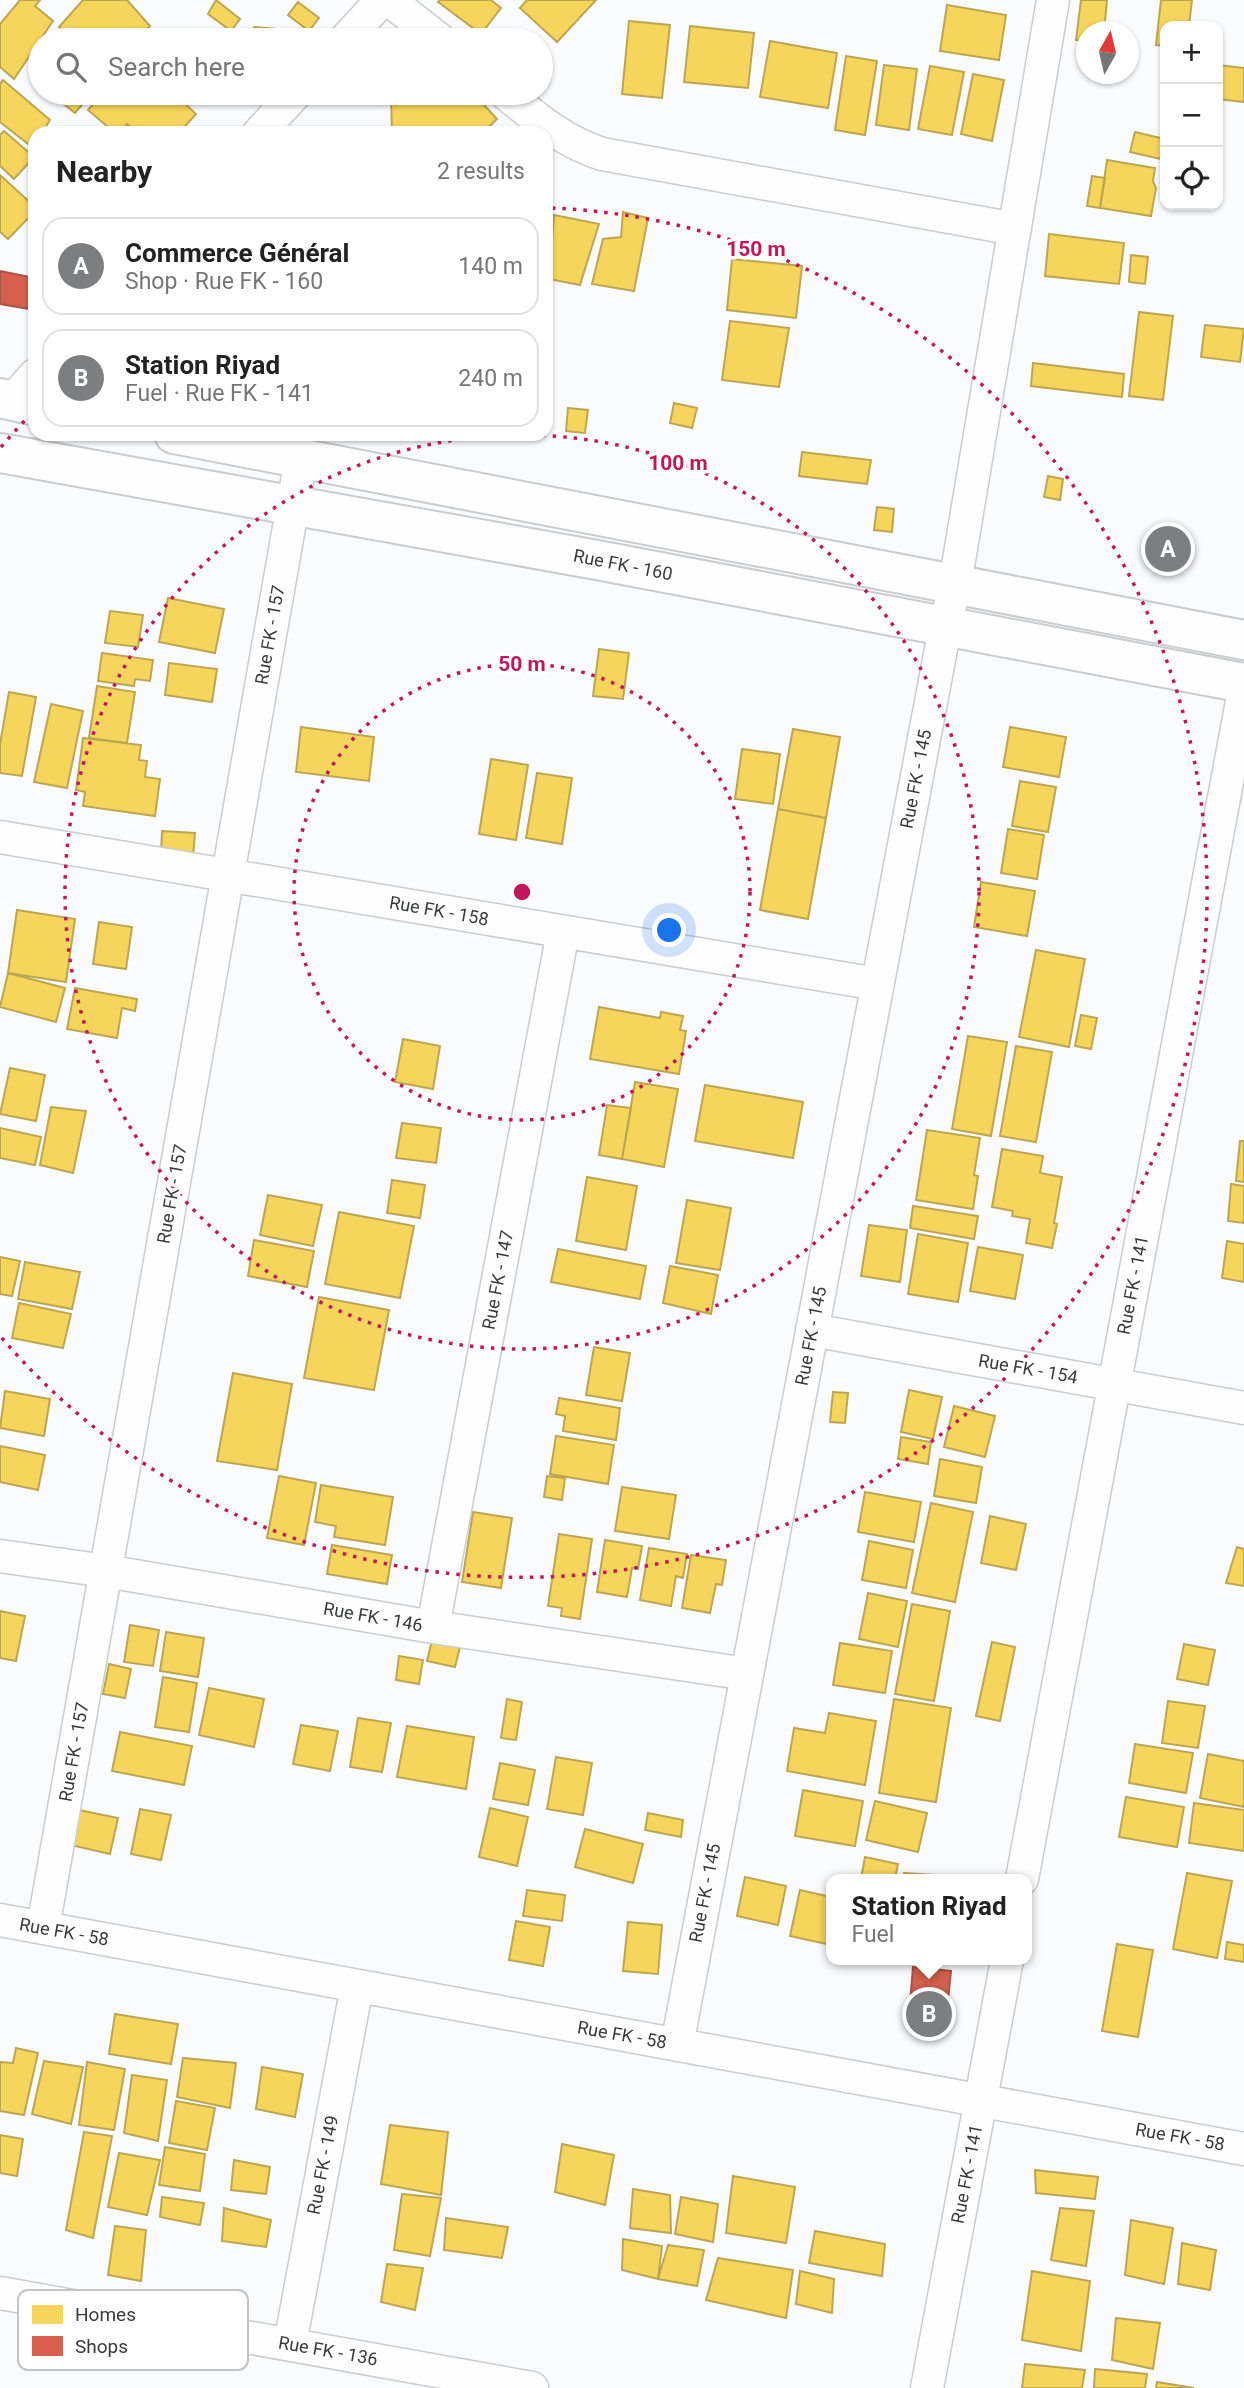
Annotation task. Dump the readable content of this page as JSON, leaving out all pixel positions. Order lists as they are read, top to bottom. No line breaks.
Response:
{"streets":{"main road":["Rue FK - 160"],"street":["Rue FK - 157","Rue FK - 145","Rue FK - 158","Rue FK - 147","Rue FK - 141","Rue FK - 154","Rue FK - 146","Rue FK - 58","Rue FK - 149","Rue FK - 136"]},"crossings":[["Rue FK - 160","Rue FK - 157"],["Rue FK - 160","Rue FK - 145"],["Rue FK - 157","Rue FK - 158"],["Rue FK - 157","Rue FK - 146"],["Rue FK - 157","Rue FK - 58"],["Rue FK - 145","Rue FK - 158"],["Rue FK - 145","Rue FK - 154"],["Rue FK - 145","Rue FK - 146"],["Rue FK - 145","Rue FK - 58"],["Rue FK - 158","Rue FK - 147"],["Rue FK - 147","Rue FK - 146"],["Rue FK - 141","Rue FK - 154"],["Rue FK - 141","Rue FK - 58"],["Rue FK - 58","Rue FK - 149"],["Rue FK - 149","Rue FK - 136"]],"legend":["Homes","Shops"],"north":"top","page":{"map_buttons":["+","−"],"search":"Search here","heading":["Nearby","2 results"],"list":[{"mark":"A","name":"Commerce Général","note":"Shop · Rue FK - 160","value":"140 m"},{"mark":"B","name":"Station Riyad","note":"Fuel · Rue FK - 141","value":"240 m"}],"pins":["A","B"],"popup":["Station Riyad","Fuel"]},"rings":["150 m","100 m","50 m"]}
